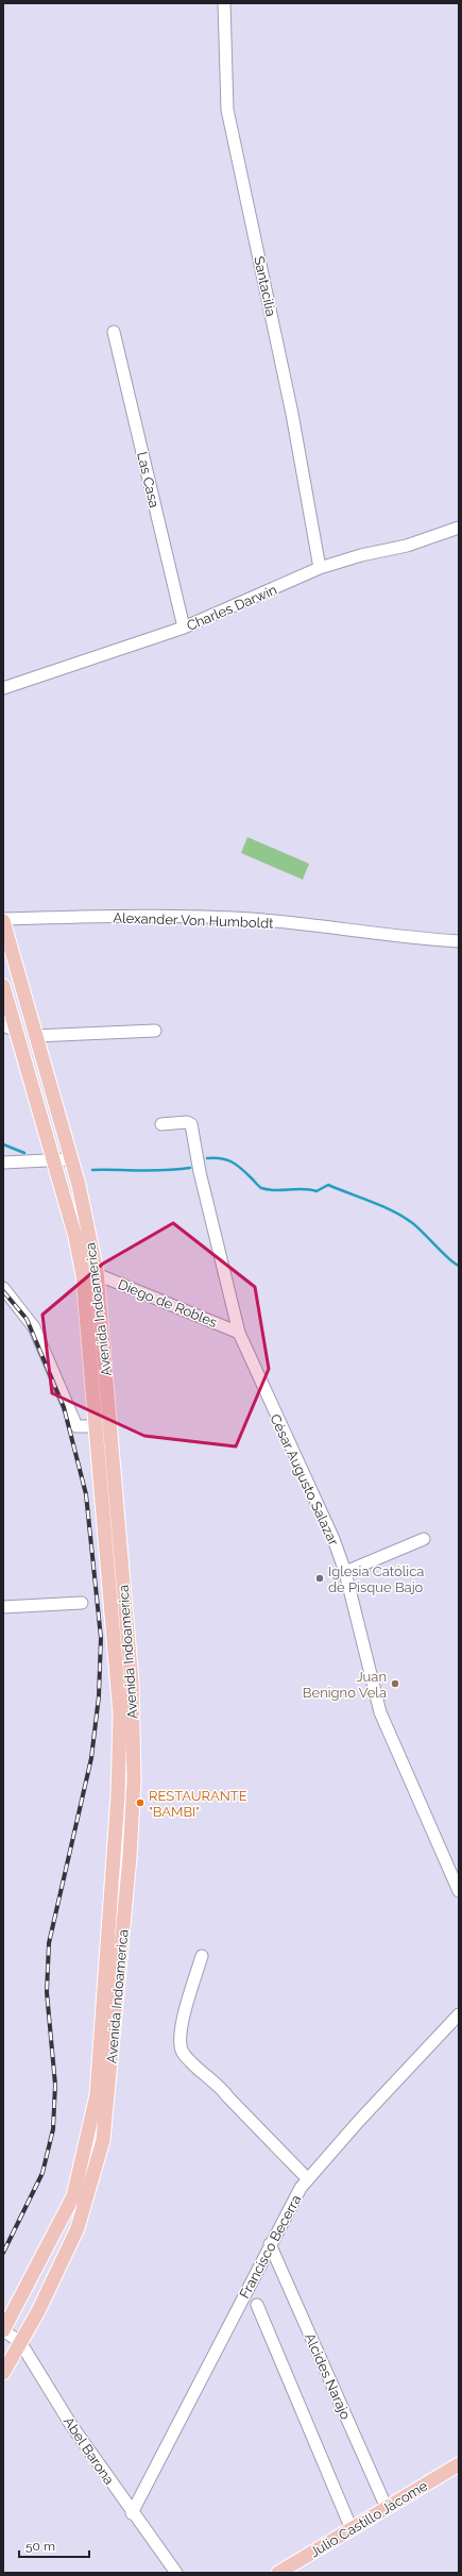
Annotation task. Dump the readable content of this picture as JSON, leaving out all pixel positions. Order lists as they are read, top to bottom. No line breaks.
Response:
{"streets":{"main road":["Avenida Indoamerica","Julio Castillo Jácome"],"street":["Santacilia","Las Casa","Charles Darwin","Alexander Von Humboldt","Diego de Robles","César Augusto Salazar","Francisco Becerra","Alcides Narajo","Abel Barona"]},"crossings":[["Santacilia","Charles Darwin"],["Las Casa","Charles Darwin"],["Alexander Von Humboldt","Avenida Indoamerica"],["Diego de Robles","Avenida Indoamerica"],["Diego de Robles","César Augusto Salazar"],["Avenida Indoamerica","Abel Barona"],["Francisco Becerra","Alcides Narajo"],["Francisco Becerra","Abel Barona"],["Alcides Narajo","Julio Castillo Jácome"]],"places":["Iglesia Católica de Pisque Bajo","Juan Benigno Vela","RESTAURANTE \"BAMBI\""],"scale_bar":"50 m"}
